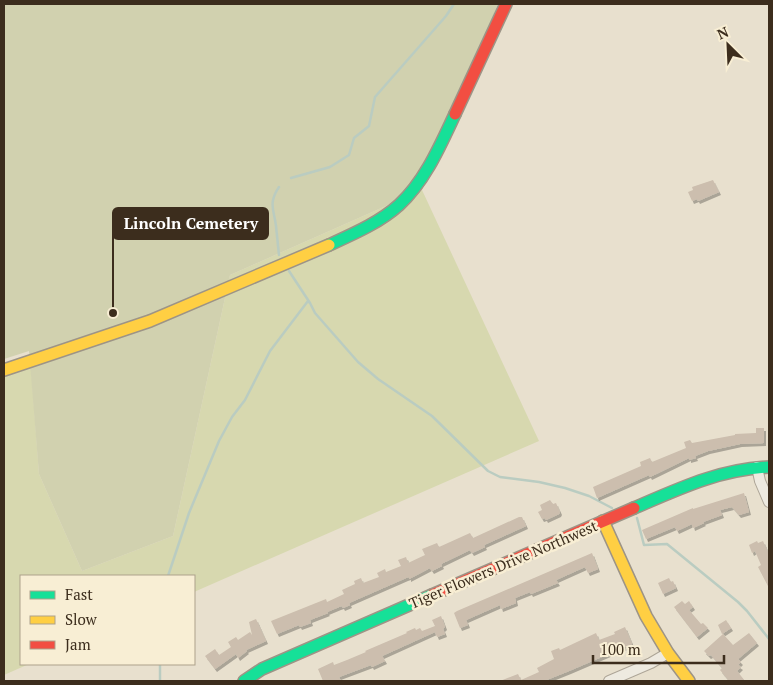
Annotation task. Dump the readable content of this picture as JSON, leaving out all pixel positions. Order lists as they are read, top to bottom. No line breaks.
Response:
{"streets":{"street":["Tiger Flowers Drive Northwest"]},"places":["Lincoln Cemetery"],"legend":["Fast","Slow","Jam"],"scale_bar":"100 m","north":"top left"}
